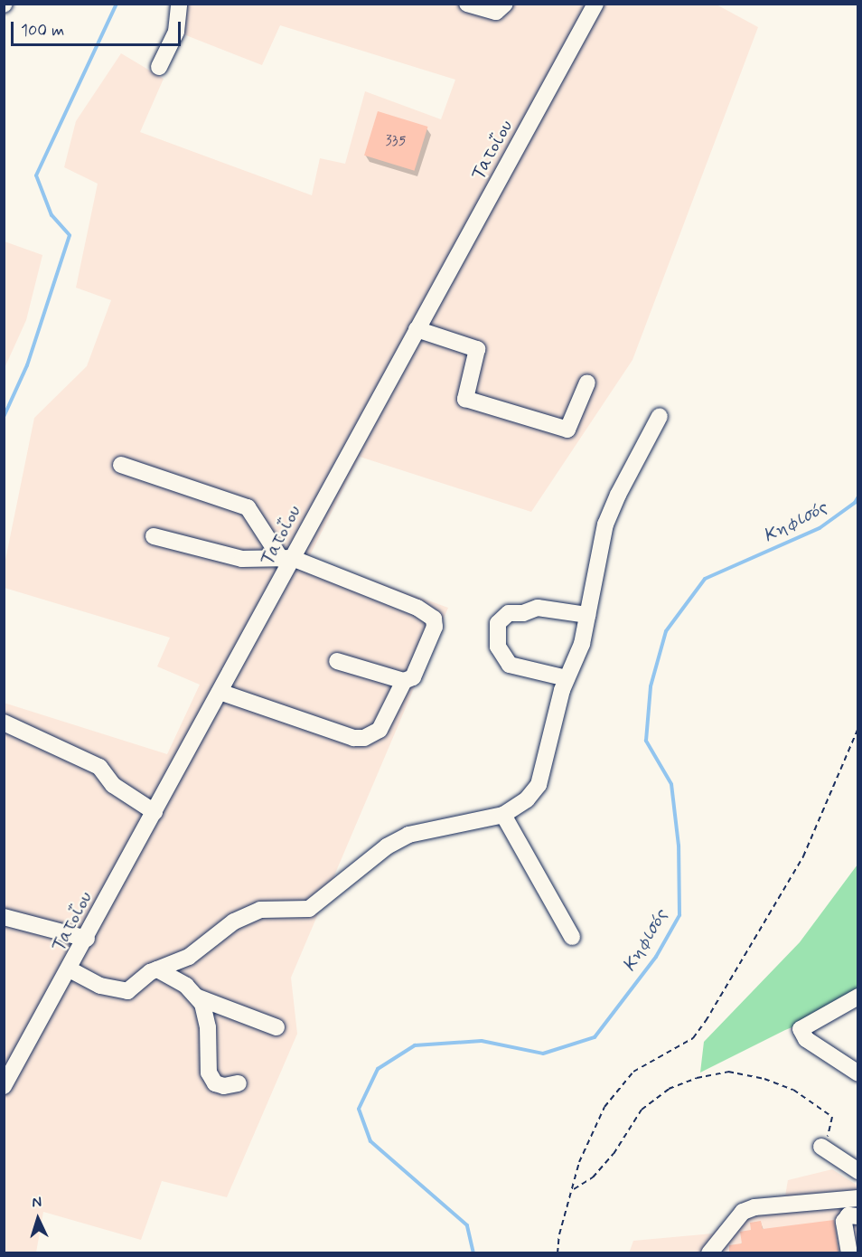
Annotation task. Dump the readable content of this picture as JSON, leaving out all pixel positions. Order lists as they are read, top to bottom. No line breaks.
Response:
{"streets":{"street":["Τατοΐου"]},"water":["Κηφισός"],"house_numbers":["335"],"scale_bar":"100 m","north":"top"}
